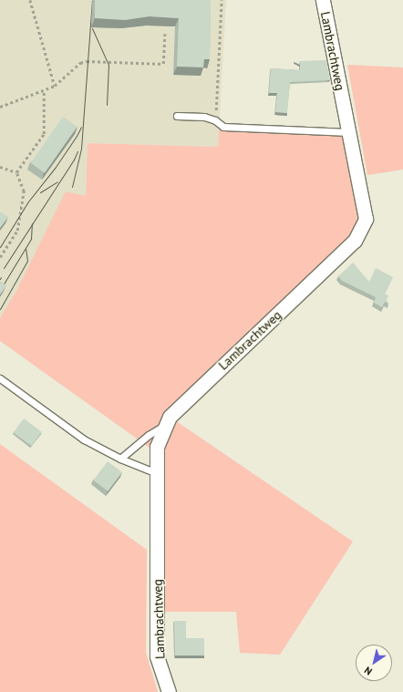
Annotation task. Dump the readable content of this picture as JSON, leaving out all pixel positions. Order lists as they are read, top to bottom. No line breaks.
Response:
{"streets":{"street":["Lambrachtweg"]},"north":"bottom left"}
